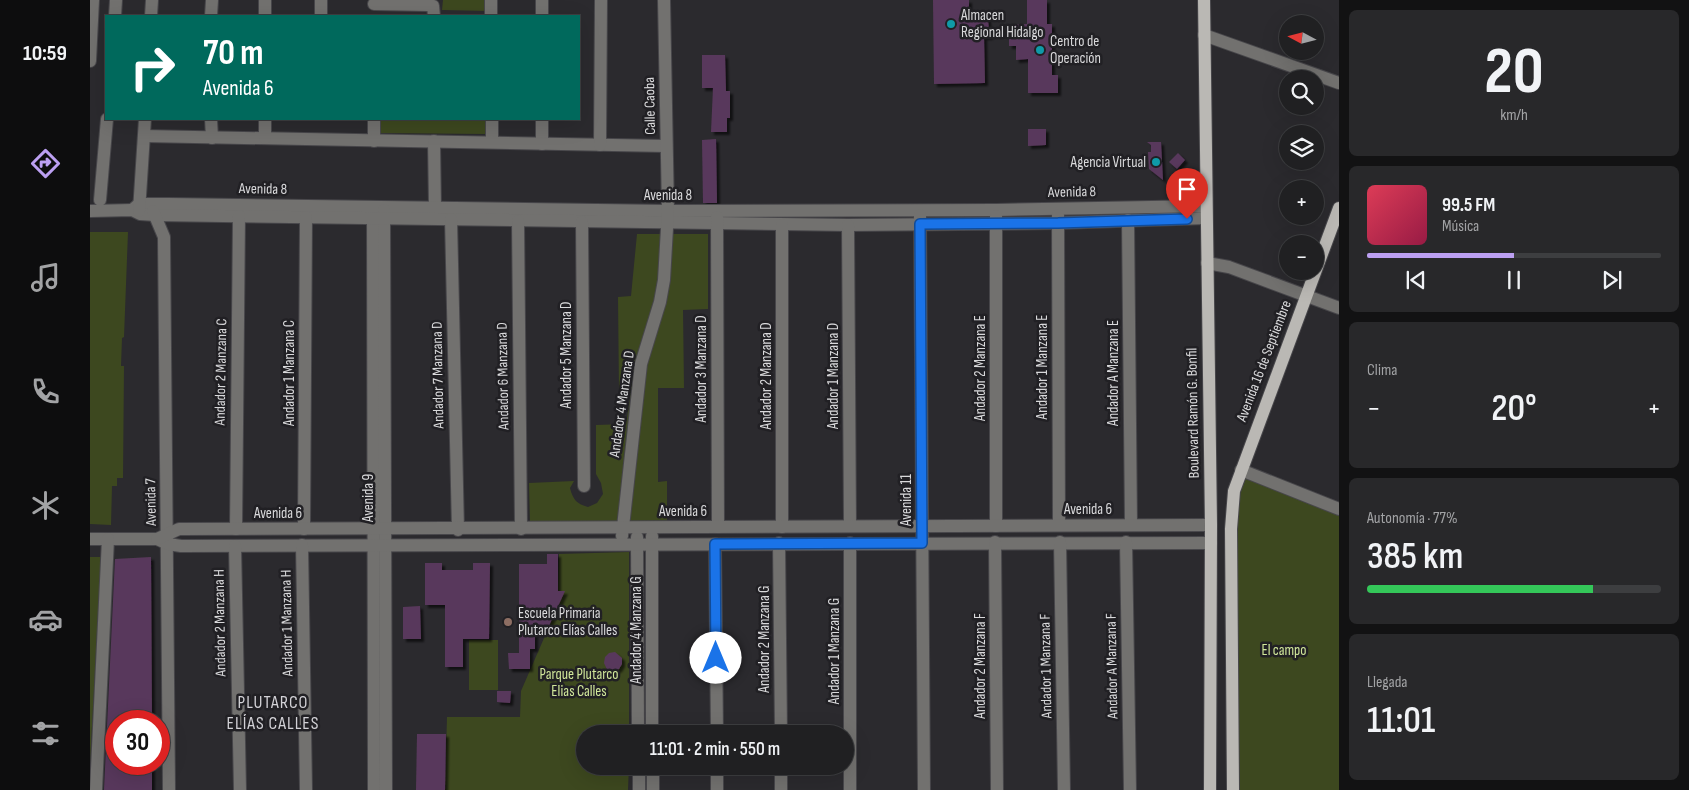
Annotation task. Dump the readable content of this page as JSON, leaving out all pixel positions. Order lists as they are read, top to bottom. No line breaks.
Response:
{"streets":{"main road":["Avenida 16 de Septiembre","Boulevard Ramón G. Bonfil"],"street":["Calle Caoba","Avenida 8","Andador 5 Manzana D","Andador 1 Manzana E","Andador 2 Manzana E","Andador 3 Manzana D","Andador 2 Manzana C","Andador 1 Manzana C","Andador A Manzana E","Andador 7 Manzana D","Andador 6 Manzana D","Andador 2 Manzana D","Andador 1 Manzana D","Andador 4 Manzana D","Avenida 9","Avenida 11","Avenida 7","Avenida 6","Andador 2 Manzana H","Andador 1 Manzana H","Andador 4 Manzana G","Andador 2 Manzana G","Andador 1 Manzana G","Andador 2 Manzana F","Andador 1 Manzana F","Andador A Manzana F"]},"crossings":[["Calle Caoba","Avenida 8"],["Calle Caoba","Andador 4 Manzana D"],["Avenida 8","Andador 5 Manzana D"],["Avenida 8","Andador 1 Manzana E"],["Avenida 8","Andador 2 Manzana E"],["Avenida 8","Andador 3 Manzana D"],["Avenida 8","Andador 2 Manzana C"],["Avenida 8","Andador 1 Manzana C"],["Avenida 8","Andador A Manzana E"],["Avenida 8","Andador 7 Manzana D"],["Avenida 8","Andador 6 Manzana D"],["Avenida 8","Andador 2 Manzana D"],["Avenida 8","Andador 1 Manzana D"],["Avenida 8","Andador 4 Manzana D"],["Avenida 8","Boulevard Ramón G. Bonfil"],["Avenida 8","Avenida 9"],["Avenida 8","Avenida 11"],["Avenida 8","Avenida 7"],["Andador 1 Manzana E","Avenida 6"],["Andador 2 Manzana E","Avenida 6"],["Andador 3 Manzana D","Avenida 6"],["Andador 2 Manzana C","Avenida 6"],["Andador 1 Manzana C","Avenida 6"],["Andador A Manzana E","Avenida 6"],["Andador 7 Manzana D","Avenida 6"],["Andador 6 Manzana D","Avenida 6"],["Andador 2 Manzana D","Avenida 6"],["Andador 1 Manzana D","Avenida 6"],["Andador 4 Manzana D","Avenida 6"],["Boulevard Ramón G. Bonfil","Avenida 6"],["Avenida 9","Avenida 6"],["Avenida 11","Avenida 6"],["Avenida 7","Avenida 6"],["Avenida 6","Andador 2 Manzana H"],["Avenida 6","Andador 1 Manzana H"],["Avenida 6","Andador 4 Manzana G"],["Avenida 6","Andador 2 Manzana G"],["Avenida 6","Andador 1 Manzana G"],["Avenida 6","Andador 2 Manzana F"],["Avenida 6","Andador 1 Manzana F"],["Avenida 6","Andador A Manzana F"]],"districts":["PLUTARCO ELÍAS CALLES"],"parks":["El campo","Parque Plutarco Elias Calles"],"places":["Almacen Regional Hidalgo","Centro de Operación","Agencia Virtual","Escuela Primaria Plutarco Elías Calles"],"north":"left","page":{"tabs":"10:59","tile":[["20","km/h"],"Clima",["Autonomía · 77%","385 km"],["Llegada","11:01"]],"map_buttons":["+","−"],"turn":["70 m","Avenida 6"],"song":["99.5 FM","Música"],"heat":["−","20°","+"],"limit":"30","trip":"11:01 · 2 min · 550 m"}}
